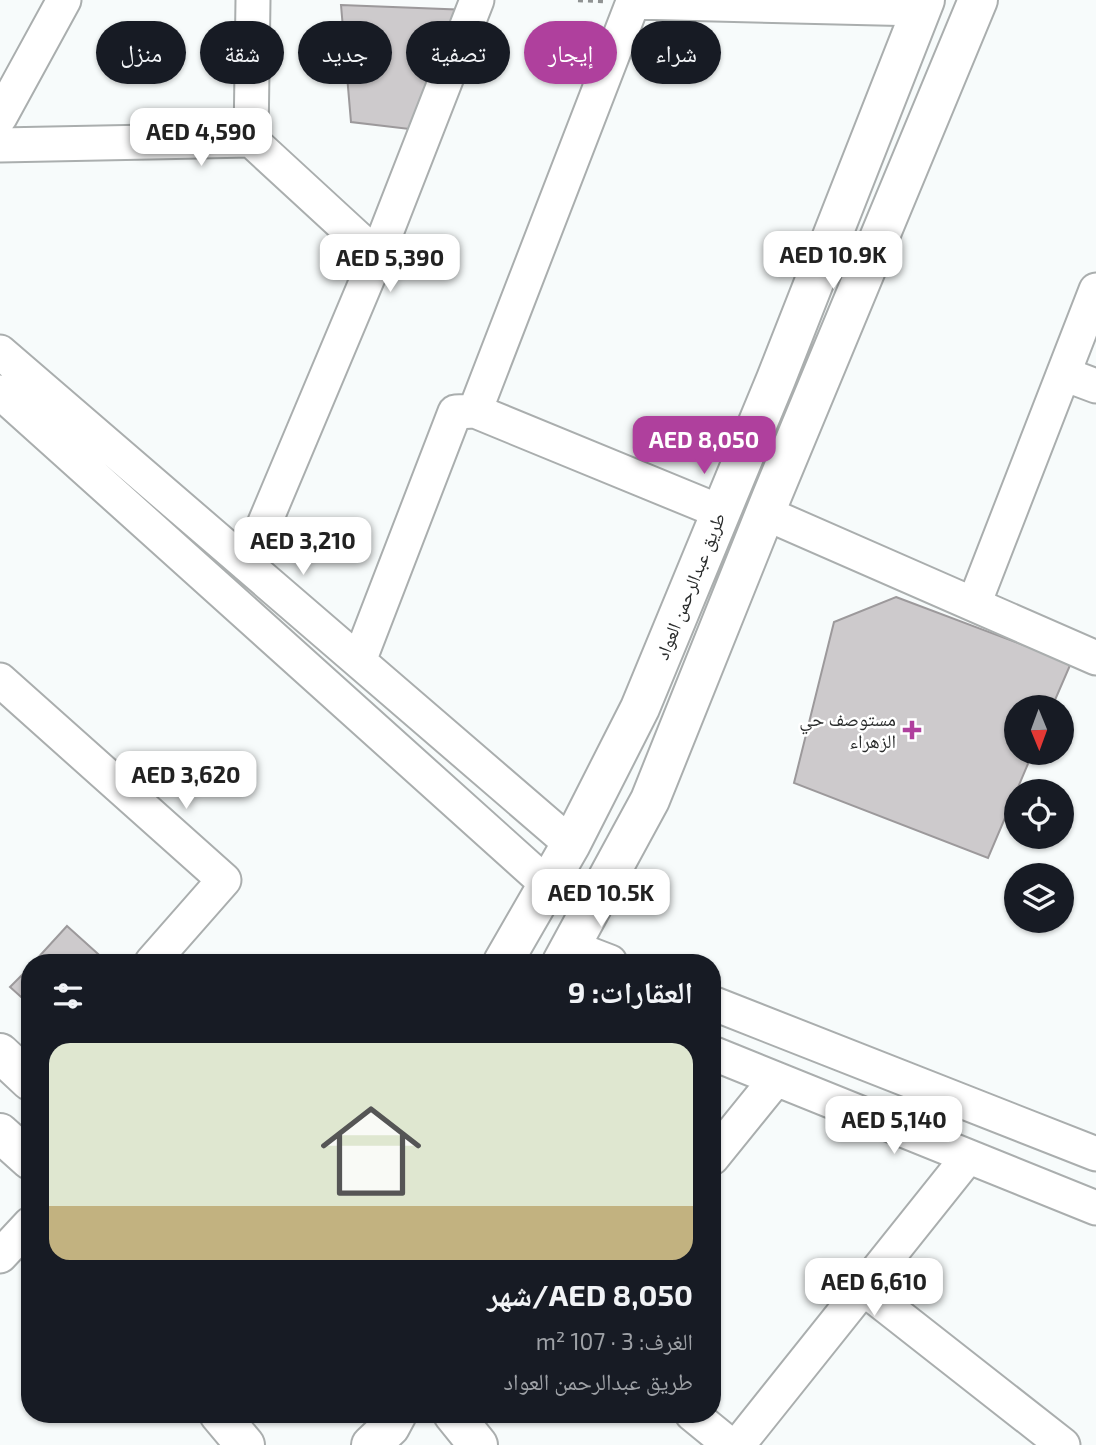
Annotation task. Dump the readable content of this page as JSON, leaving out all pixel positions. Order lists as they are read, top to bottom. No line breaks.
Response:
{"streets":{"main road":["طريق عبدالرحمن العواد"]},"places":{"health":["مستوصف حي الزهراء"]},"north":"bottom","page":{"chip":["شراء","إيجار","تصفية","جديد","شقة","منزل"],"price":["AED 4,590","AED 10.9K","AED 5,390","AED 8,050","AED 3,210","AED 3,620","AED 10.5K","AED 5,140","AED 6,610"],"heading":"العقارات: 9","list":[{"name":"AED 8,050/شهر","note":"الغرف: 3 · 107 m² · طريق عبدالرحمن العواد"}]}}
